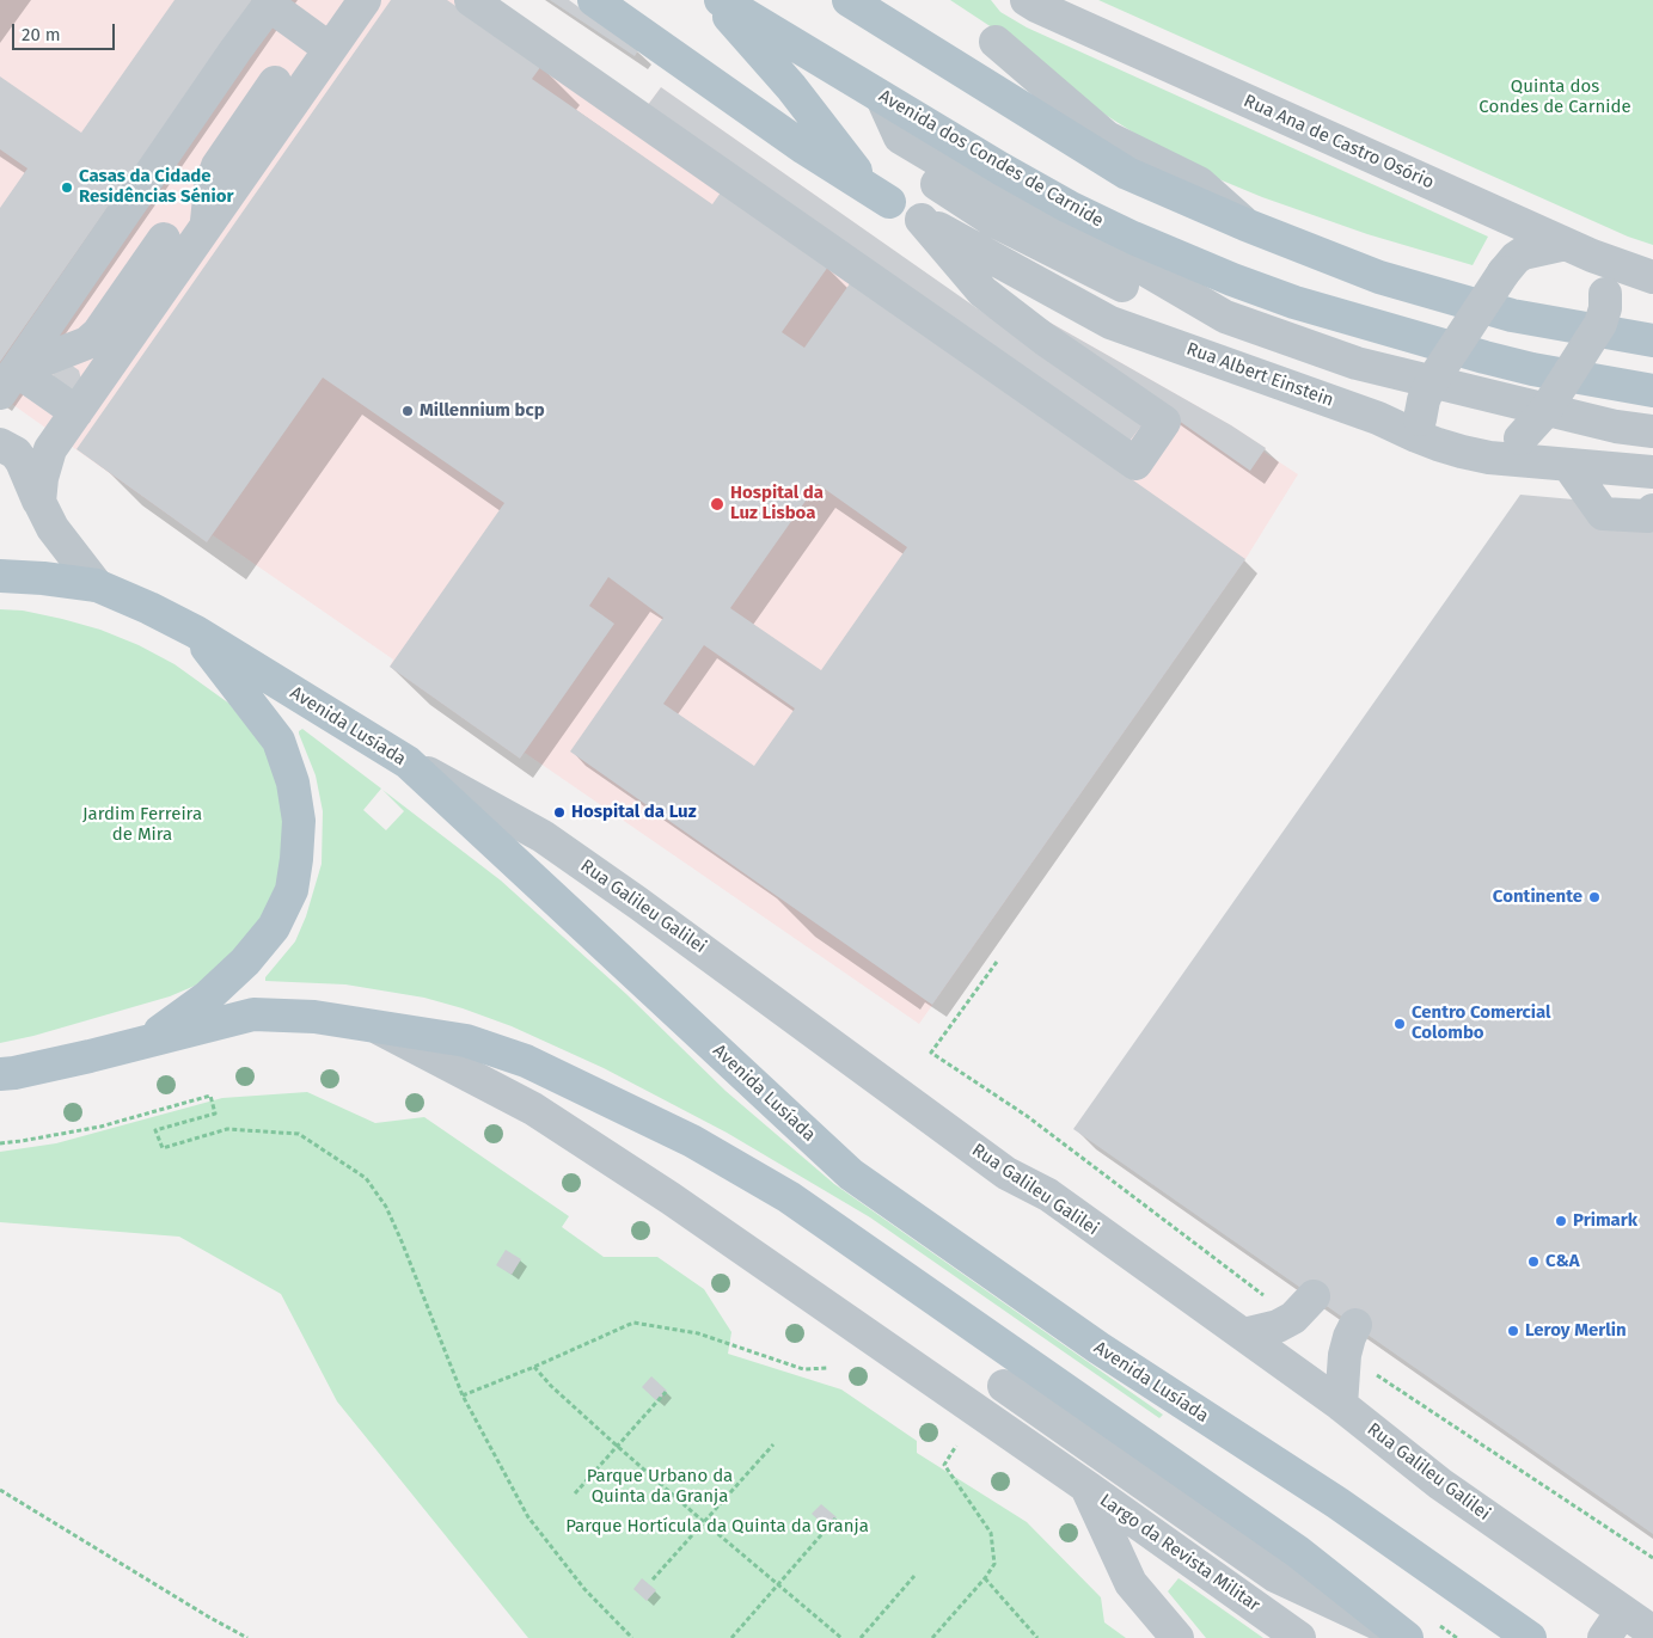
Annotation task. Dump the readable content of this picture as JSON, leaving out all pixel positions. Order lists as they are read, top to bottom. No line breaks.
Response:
{"streets":{"main road":["Avenida dos Condes de Carnide","Avenida Lusíada"],"street":["Rua Ana de Castro Osório","Rua Albert Einstein","Rua Galileu Galilei","Largo da Revista Militar"]},"crossings":[["Avenida Lusíada","Rua Galileu Galilei"]],"parks":["Quinta dos Condes de Carnide","Jardim Ferreira de Mira","Parque Urbano da Quinta da Granja","Parque Hortícula da Quinta da Granja"],"places":["Casas da Cidade Residências Sénior","Millennium bcp","Hospital da Luz Lisboa","Hospital da Luz","Continente","Centro Comercial Colombo","Primark","C&A","Leroy Merlin"],"scale_bar":"20 m"}
